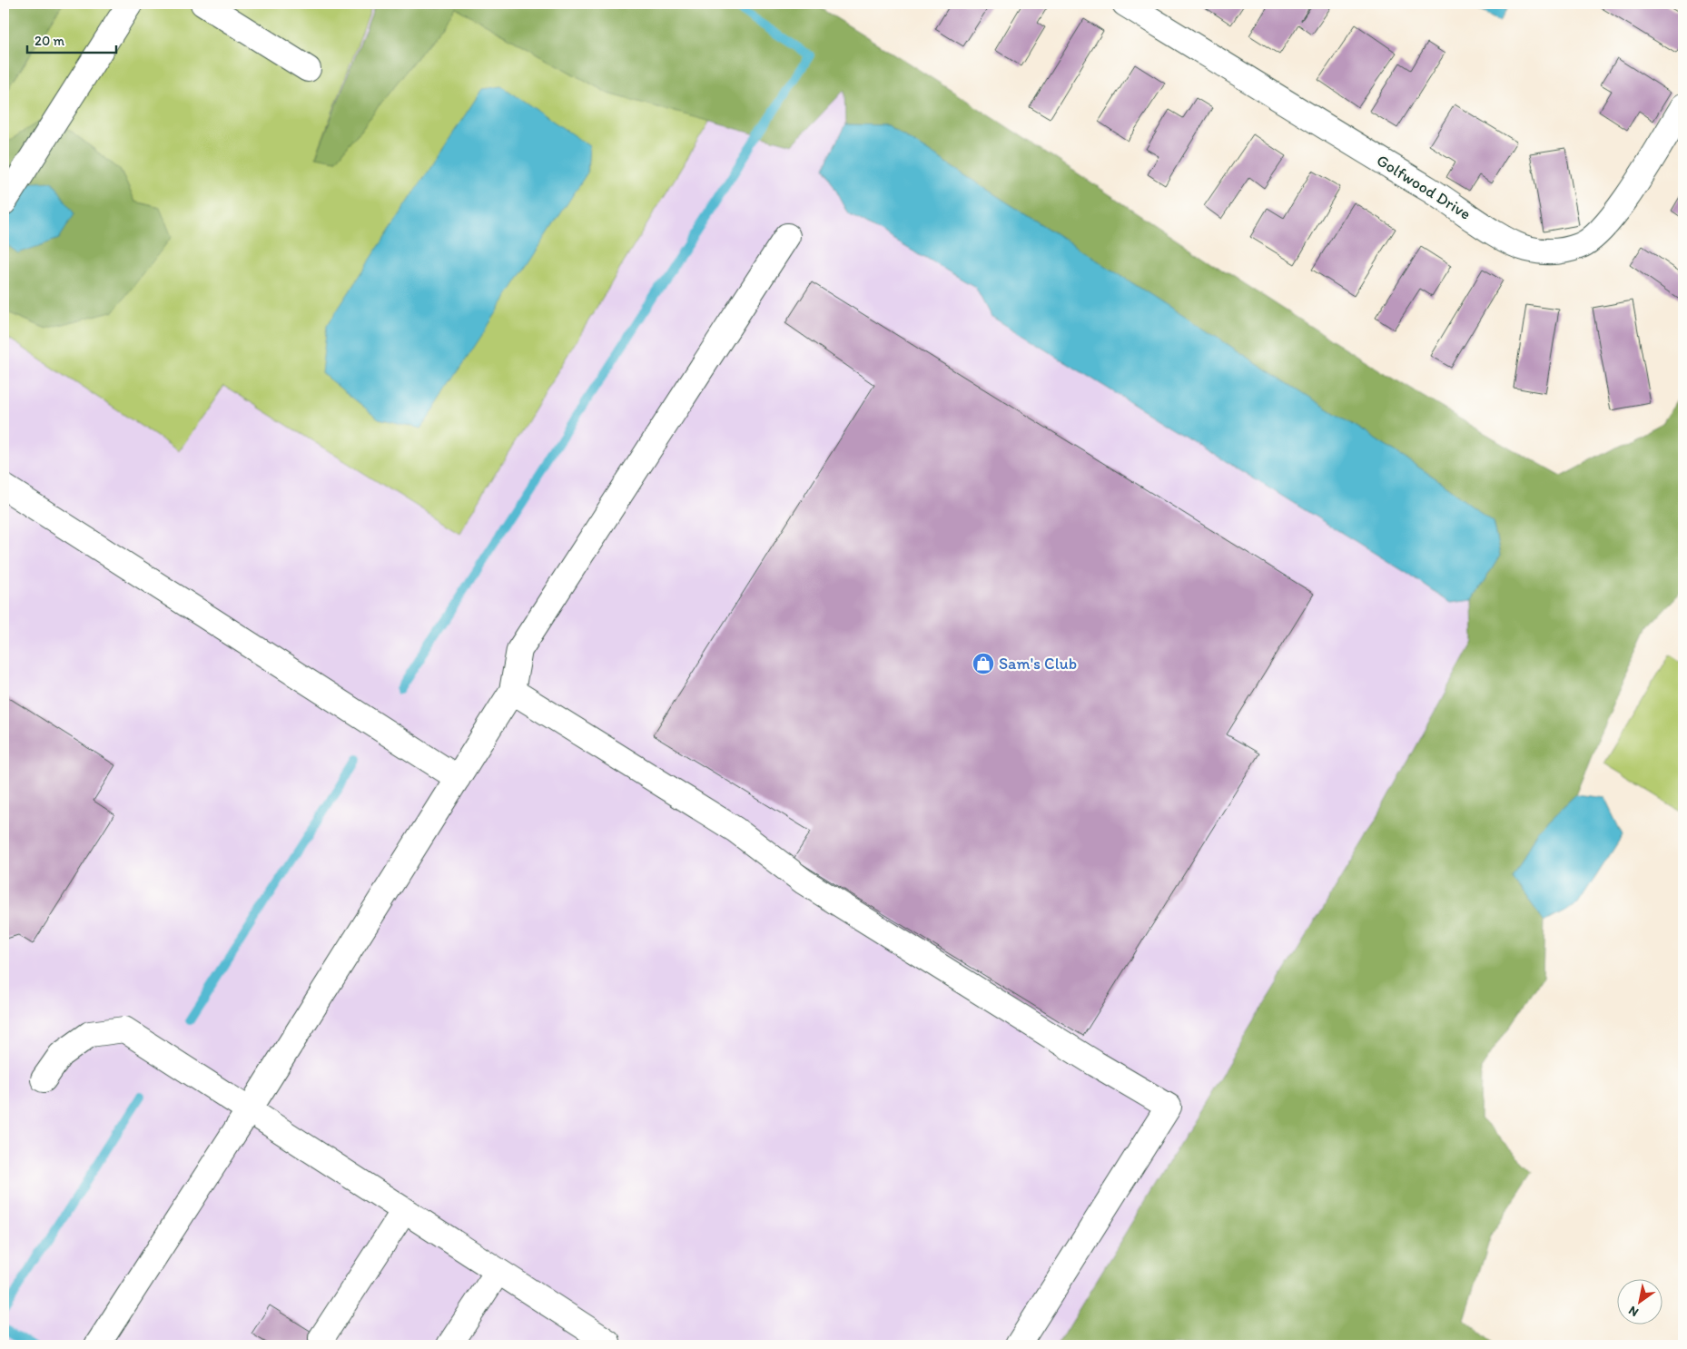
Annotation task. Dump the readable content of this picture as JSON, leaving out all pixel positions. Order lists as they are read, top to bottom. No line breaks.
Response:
{"streets":{"street":["Golfwood Drive"]},"places":{"shop":["Sam's Club"]},"scale_bar":"20 m","north":"bottom left"}
